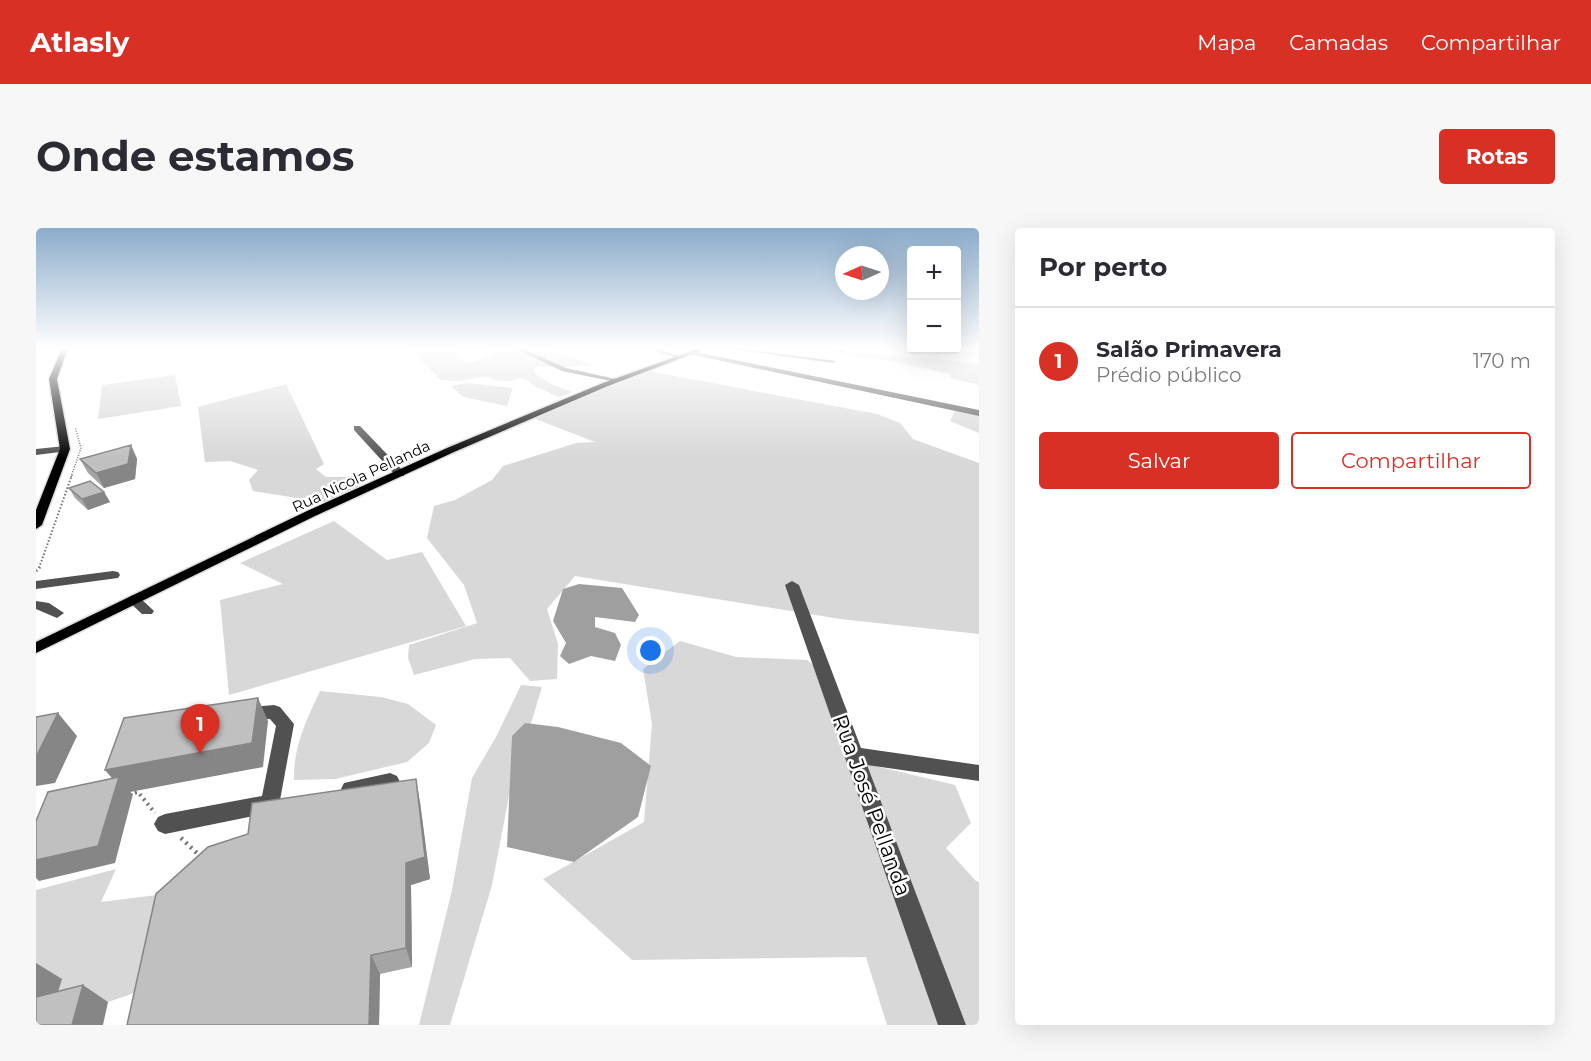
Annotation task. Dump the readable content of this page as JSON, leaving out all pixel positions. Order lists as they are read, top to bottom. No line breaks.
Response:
{"streets":{"main road":["Rua Nicola Pellanda"],"street":["Rua José Pellanda"]},"north":"left","page":{"header":"Atlasly","nav":["Mapa","Camadas","Compartilhar"],"buttons":["Rotas",["Salvar","Compartilhar"]],"title":"Onde estamos","heading":"Por perto","map_buttons":["+","−"],"list":[{"mark":"1","name":"Salão Primavera","note":"Prédio público","value":"170 m"}],"pins":"1"}}
